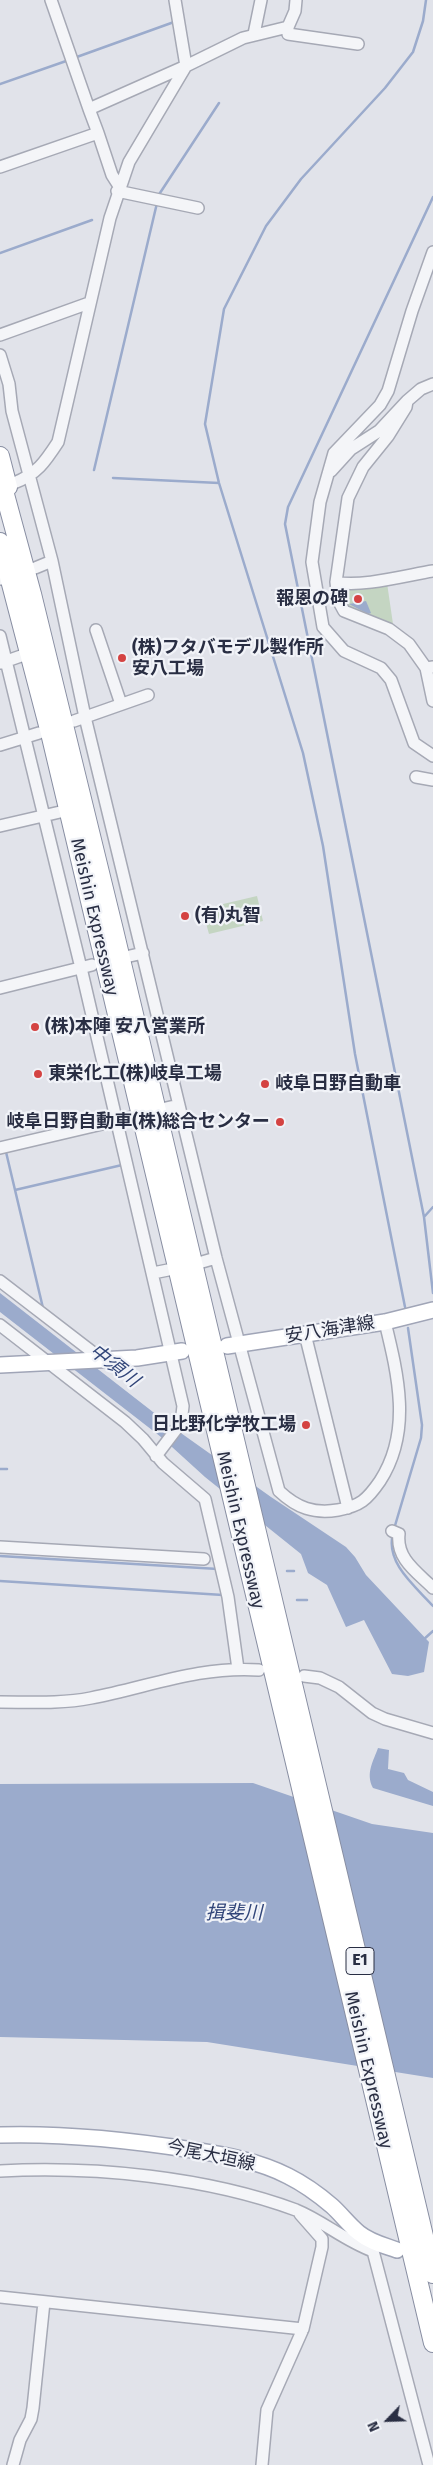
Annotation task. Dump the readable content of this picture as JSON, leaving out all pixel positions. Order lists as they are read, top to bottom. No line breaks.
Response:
{"streets":{"highway":["Meishin Expressway","E1"],"main road":["安八海津線","今尾大垣線"]},"water":["中須川","揖斐川"],"places":["報恩の碑","(株)フタバモデル製作所 安八工場","(有)丸智","(株)本陣 安八営業所","東栄化工(株)岐阜工場","岐阜日野自動車","岐阜日野自動車(株)総合センター","日比野化学牧工場"],"north":"bottom left"}
